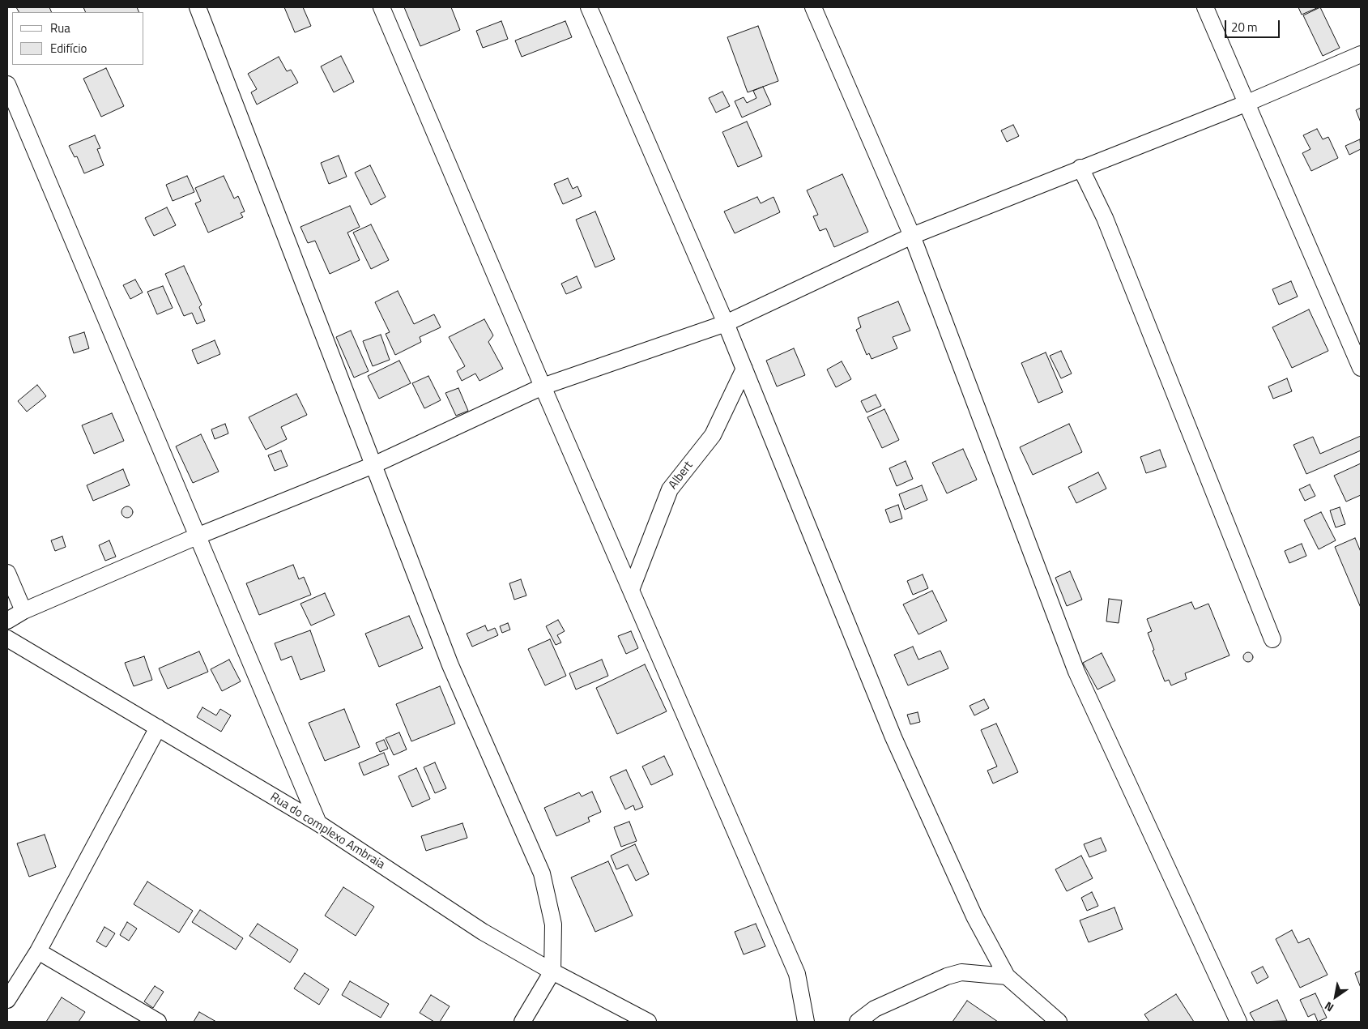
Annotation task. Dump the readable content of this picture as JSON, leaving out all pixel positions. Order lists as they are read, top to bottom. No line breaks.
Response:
{"streets":{"street":["Albert","Rua do complexo Ambraia"]},"legend":["Rua","Edifício"],"scale_bar":"20 m","north":"bottom left"}
